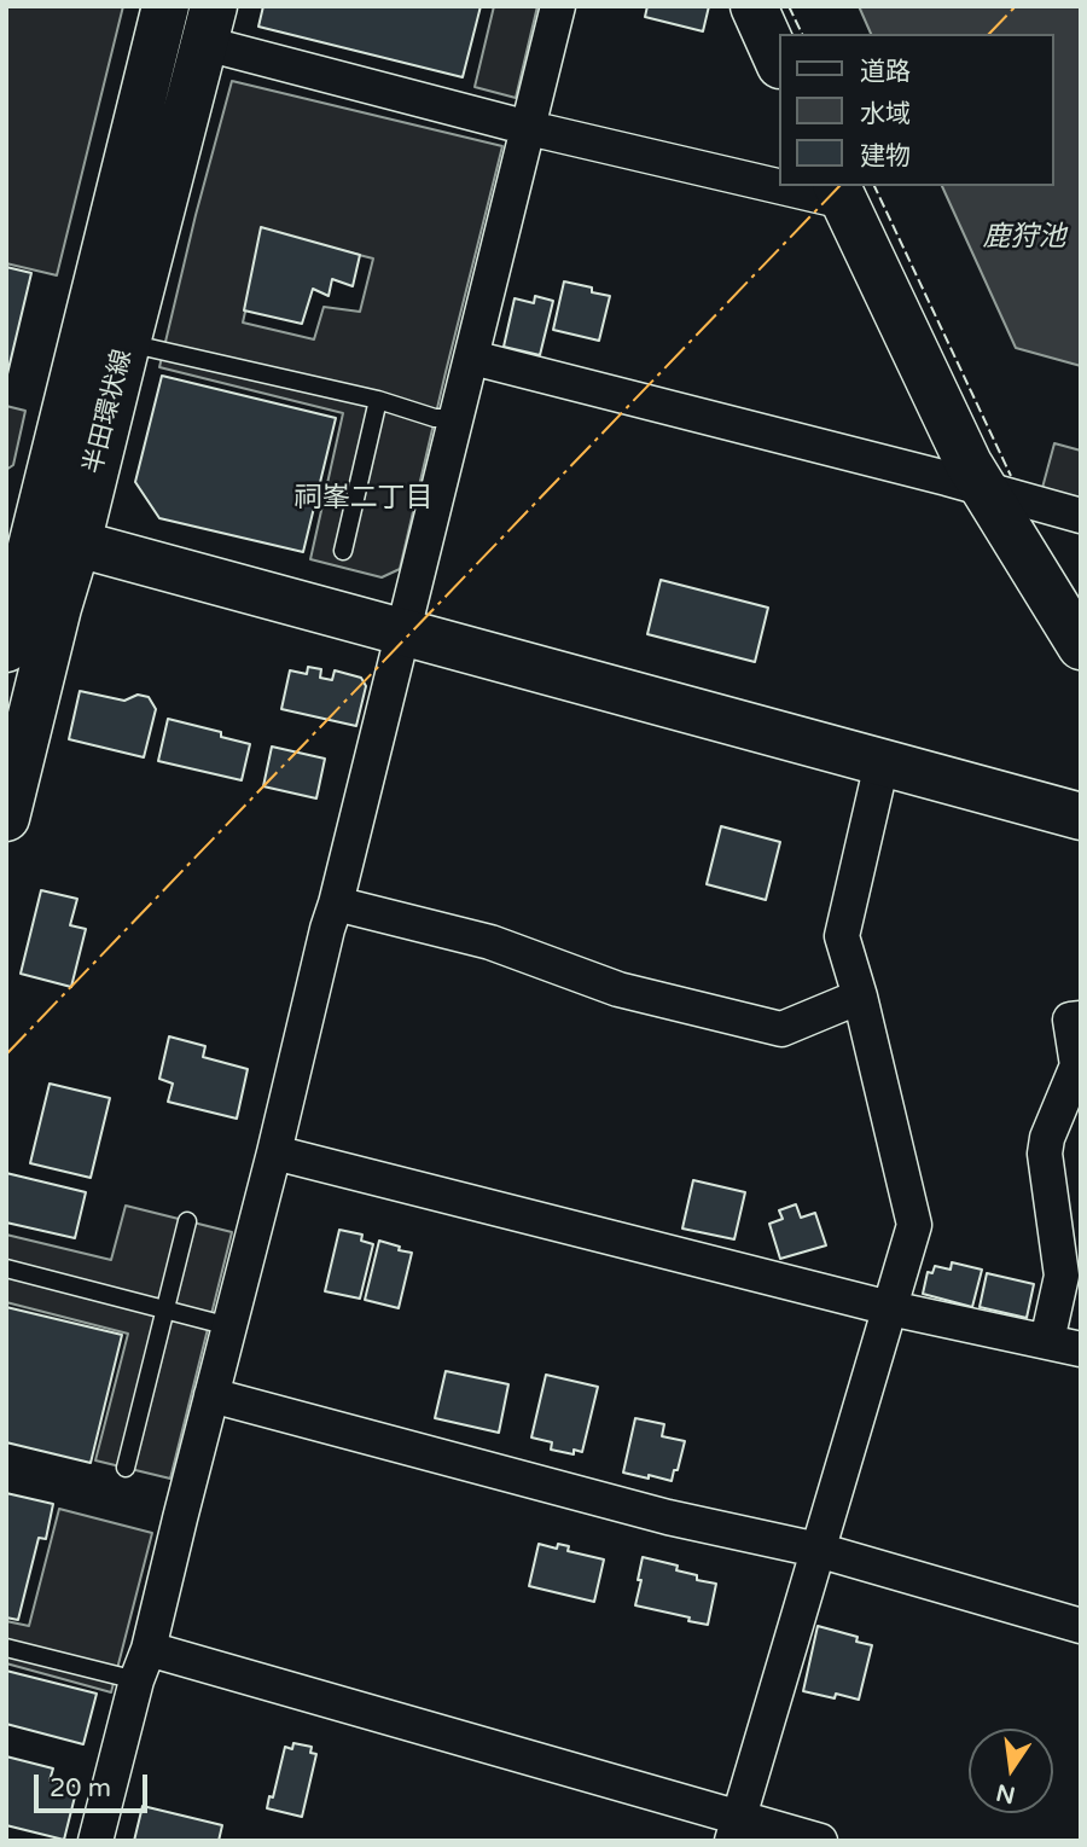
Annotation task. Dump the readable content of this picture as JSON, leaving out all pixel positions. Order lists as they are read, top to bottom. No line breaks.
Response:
{"streets":{"street":["半田環状線"]},"districts":["祠峯二丁目"],"water":["鹿狩池"],"legend":["道路","水域","建物"],"scale_bar":"20 m","north":"bottom"}
